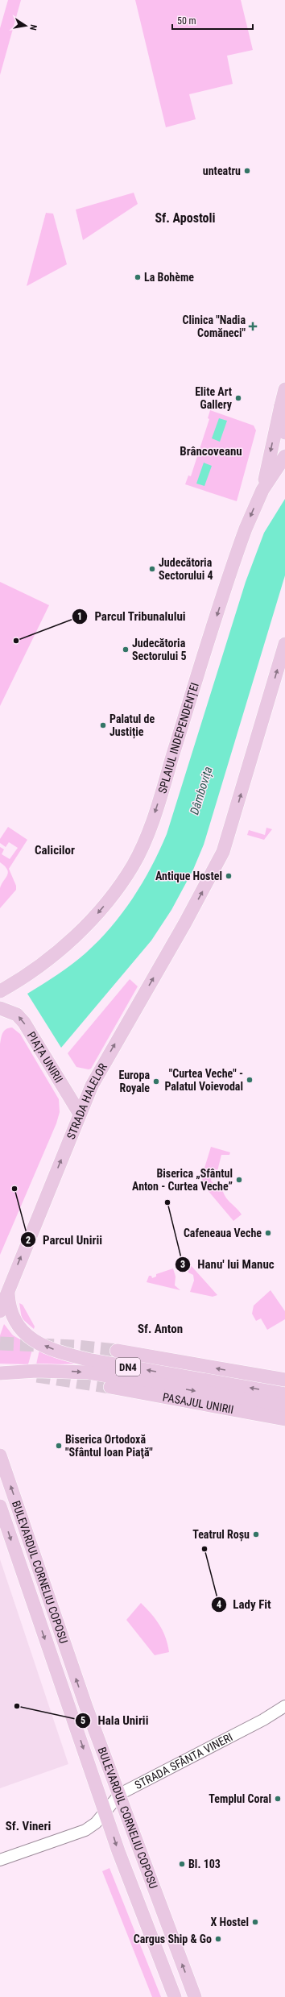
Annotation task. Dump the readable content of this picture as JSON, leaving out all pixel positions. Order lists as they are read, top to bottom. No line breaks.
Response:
{"streets":{"main road":["SPLAIUL INDEPENDENȚEI","PIAȚA UNIRII","STRADA HALELOR","DN4","PASAJUL UNIRII","BULEVARDUL CORNELIU COPOSU"],"street":["STRADA SFÂNTA VINERI"]},"crossings":[["SPLAIUL INDEPENDENȚEI","PIAȚA UNIRII"],["PIAȚA UNIRII","STRADA HALELOR"],["STRADA HALELOR","DN4"],["BULEVARDUL CORNELIU COPOSU","STRADA SFÂNTA VINERI"]],"one_way":["SPLAIUL INDEPENDENȚEI","PIAȚA UNIRII","STRADA HALELOR"],"districts":["Sf. Apostoli","Brâncoveanu","Calicilor","Sf. Anton","Sf. Vineri"],"water":["Dâmbovița"],"places":{"other":["unteatru","La Bohème","Elite Art Gallery","Judecătoria Sectorului 4","Parcul Tribunalului","Judecătoria Sectorului 5","Palatul de Justiție","Antique Hostel","\"Curtea Veche\" - Palatul Voievodal","Europa Royale","Biserica „Sfântul Anton - Curtea Veche”","Parcul Unirii","Hanu' lui Manuc","Cafeneaua Veche","Biserica Ortodoxă \"Sfântul Ioan Piaţă\"","Teatrul Roșu","Lady Fit","Hala Unirii","Templul Coral","Bl. 103","X Hostel","Cargus Ship & Go"],"health":["Clinica \"Nadia Comăneci\""]},"scale_bar":"50 m","north":"right"}
